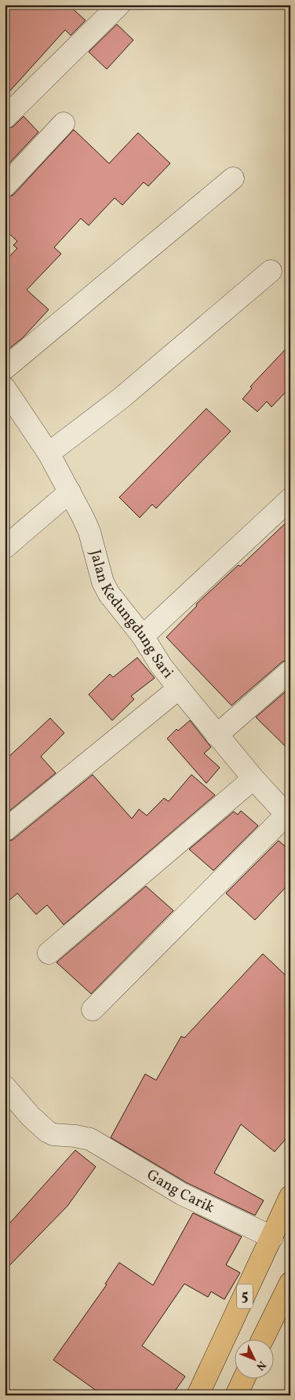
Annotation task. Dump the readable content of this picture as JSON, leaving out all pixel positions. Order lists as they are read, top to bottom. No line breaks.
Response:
{"streets":{"highway":["5"],"street":["Jalan Kedungdung Sari","Gang Carik"]},"crossings":[["Gang Carik","5"]],"north":"bottom right"}
